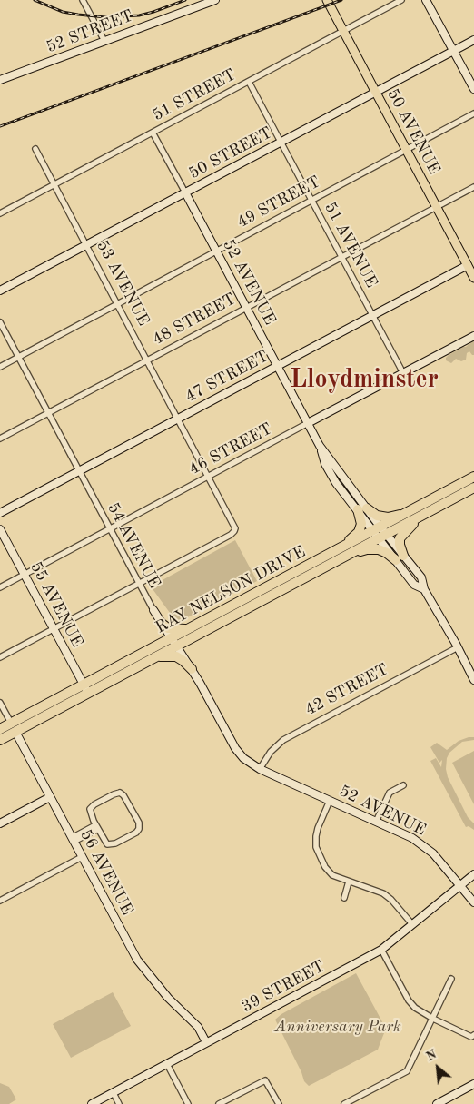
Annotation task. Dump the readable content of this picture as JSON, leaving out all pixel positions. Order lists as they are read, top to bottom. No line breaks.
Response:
{"streets":{"highway":["RAY NELSON DRIVE"],"main road":["50 AVENUE"],"street":["52 STREET","51 STREET","50 STREET","49 STREET","51 AVENUE","52 AVENUE","53 AVENUE","48 STREET","47 STREET","46 STREET","54 AVENUE","55 AVENUE","42 STREET","56 AVENUE","39 STREET"]},"crossings":[["51 STREET","50 AVENUE"],["51 STREET","51 AVENUE"],["51 STREET","52 AVENUE"],["51 STREET","53 AVENUE"],["50 AVENUE","50 STREET"],["50 AVENUE","49 STREET"],["50 AVENUE","48 STREET"],["50 AVENUE","47 STREET"],["50 STREET","51 AVENUE"],["50 STREET","52 AVENUE"],["50 STREET","53 AVENUE"],["49 STREET","51 AVENUE"],["49 STREET","52 AVENUE"],["49 STREET","53 AVENUE"],["49 STREET","54 AVENUE"],["51 AVENUE","48 STREET"],["51 AVENUE","47 STREET"],["51 AVENUE","46 STREET"],["52 AVENUE","48 STREET"],["52 AVENUE","47 STREET"],["52 AVENUE","46 STREET"],["52 AVENUE","54 AVENUE"],["52 AVENUE","RAY NELSON DRIVE"],["52 AVENUE","42 STREET"],["52 AVENUE","39 STREET"],["53 AVENUE","48 STREET"],["53 AVENUE","47 STREET"],["53 AVENUE","46 STREET"],["53 AVENUE","54 AVENUE"],["48 STREET","54 AVENUE"],["47 STREET","54 AVENUE"],["46 STREET","54 AVENUE"],["46 STREET","55 AVENUE"],["54 AVENUE","RAY NELSON DRIVE"],["54 AVENUE","42 STREET"],["RAY NELSON DRIVE","55 AVENUE"],["RAY NELSON DRIVE","56 AVENUE"],["56 AVENUE","39 STREET"]],"districts":["Lloydminster"],"parks":["Anniversary Park"],"north":"top left"}
